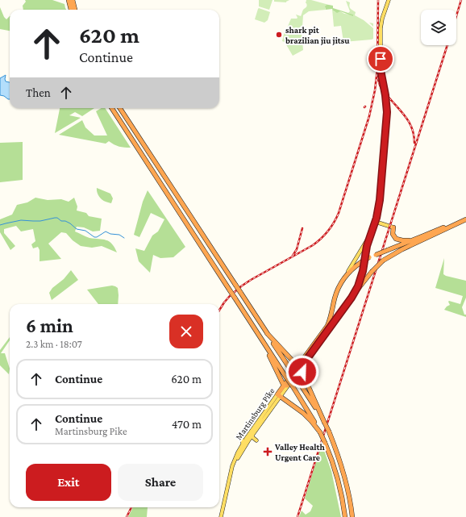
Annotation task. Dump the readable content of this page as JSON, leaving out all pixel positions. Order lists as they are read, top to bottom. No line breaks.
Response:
{"streets":{"highway":["Martinsburg Pike"]},"places":{"other":["shark pit brazilian jiu jitsu"],"health":["Valley Health Urgent Care"]},"page":{"turn":["620 m","Continue"],"then":"Then","heading":["6 min","2.3 km · 18:07"],"list":[{"name":"Continue","value":"620 m"},{"name":"Continue","note":"Martinsburg Pike","value":"470 m"}],"buttons":["Exit","Share"]}}
